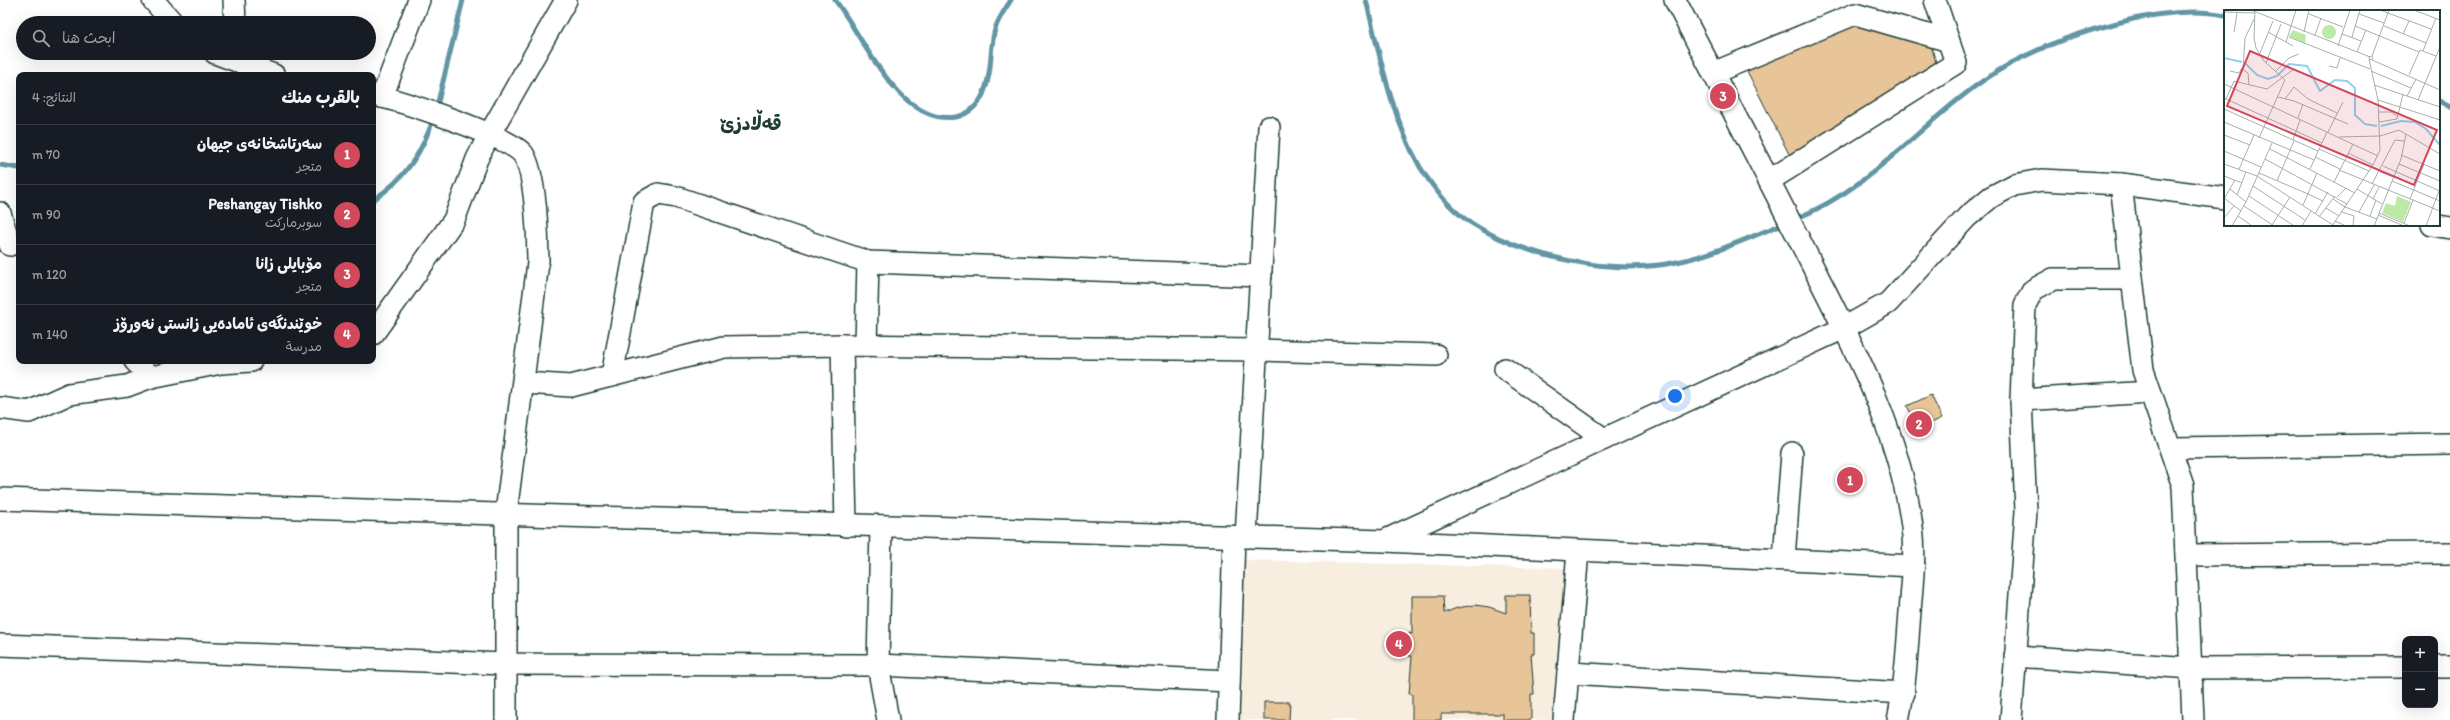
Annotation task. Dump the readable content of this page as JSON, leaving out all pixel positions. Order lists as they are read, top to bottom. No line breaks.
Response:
{"districts":["قەڵادزێ"],"page":{"search":"ابحث هنا","heading":["بالقرب منك","النتائج: 4"],"pins":["3","2","1","4"],"list":[{"mark":"1","name":"سەرتاشخانەی جیهان","note":"متجر","value":"70 m"},{"mark":"2","name":"Peshangay Tishko","note":"سوبرماركت","value":"90 m"},{"mark":"3","name":"مۆبایلی زانا","note":"متجر","value":"120 m"},{"mark":"4","name":"خوێندنگەی ئامادەیی زانستی نەورۆز","note":"مدرسة","value":"140 m"}],"map_buttons":["+","−"]}}
